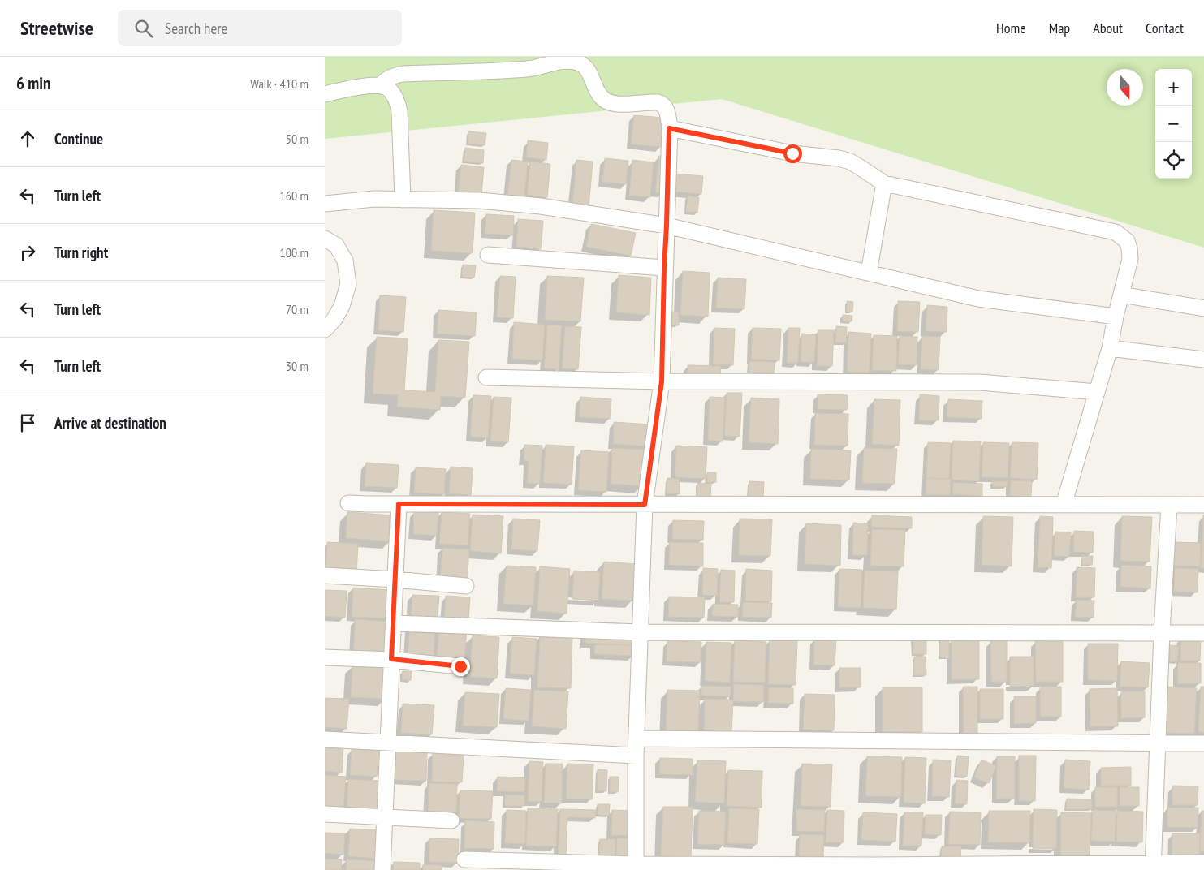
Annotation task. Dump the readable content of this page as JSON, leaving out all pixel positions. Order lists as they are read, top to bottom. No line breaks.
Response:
{"north":"bottom","page":{"header":"Streetwise","search":"Search here","nav":["Home","Map","About","Contact"],"heading":["6 min","Walk · 410 m"],"map_buttons":["+","−"],"list":[["Continue","50 m"],["Turn left","160 m"],["Turn right","100 m"],["Turn left","70 m"],["Turn left","30 m"],"Arrive at destination"]}}
